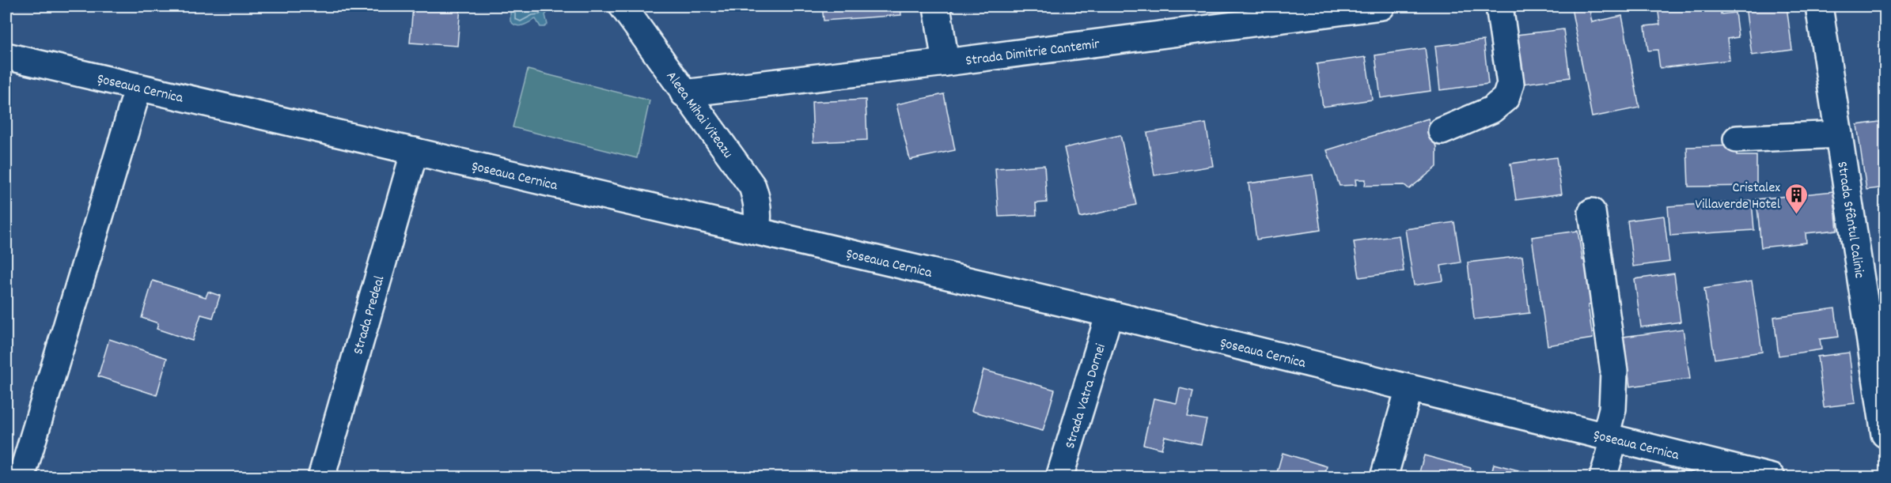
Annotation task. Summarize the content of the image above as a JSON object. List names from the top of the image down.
{
  "streets": {
    "street": [
      "Strada Dimitrie Cantemir",
      "Șoseaua Cernica",
      "Aleea Mihai Viteazu",
      "Strada Sfântul Calinic",
      "Strada Predeal",
      "Strada Vatra Dornei"
    ]
  },
  "crossings": [
    ["Strada Dimitrie Cantemir", "Aleea Mihai Viteazu"],
    ["Șoseaua Cernica", "Aleea Mihai Viteazu"],
    ["Șoseaua Cernica", "Strada Predeal"],
    ["Șoseaua Cernica", "Strada Vatra Dornei"]
  ],
  "places": {
    "building": ["Cristalex Villaverde Hotel"]
  }
}
